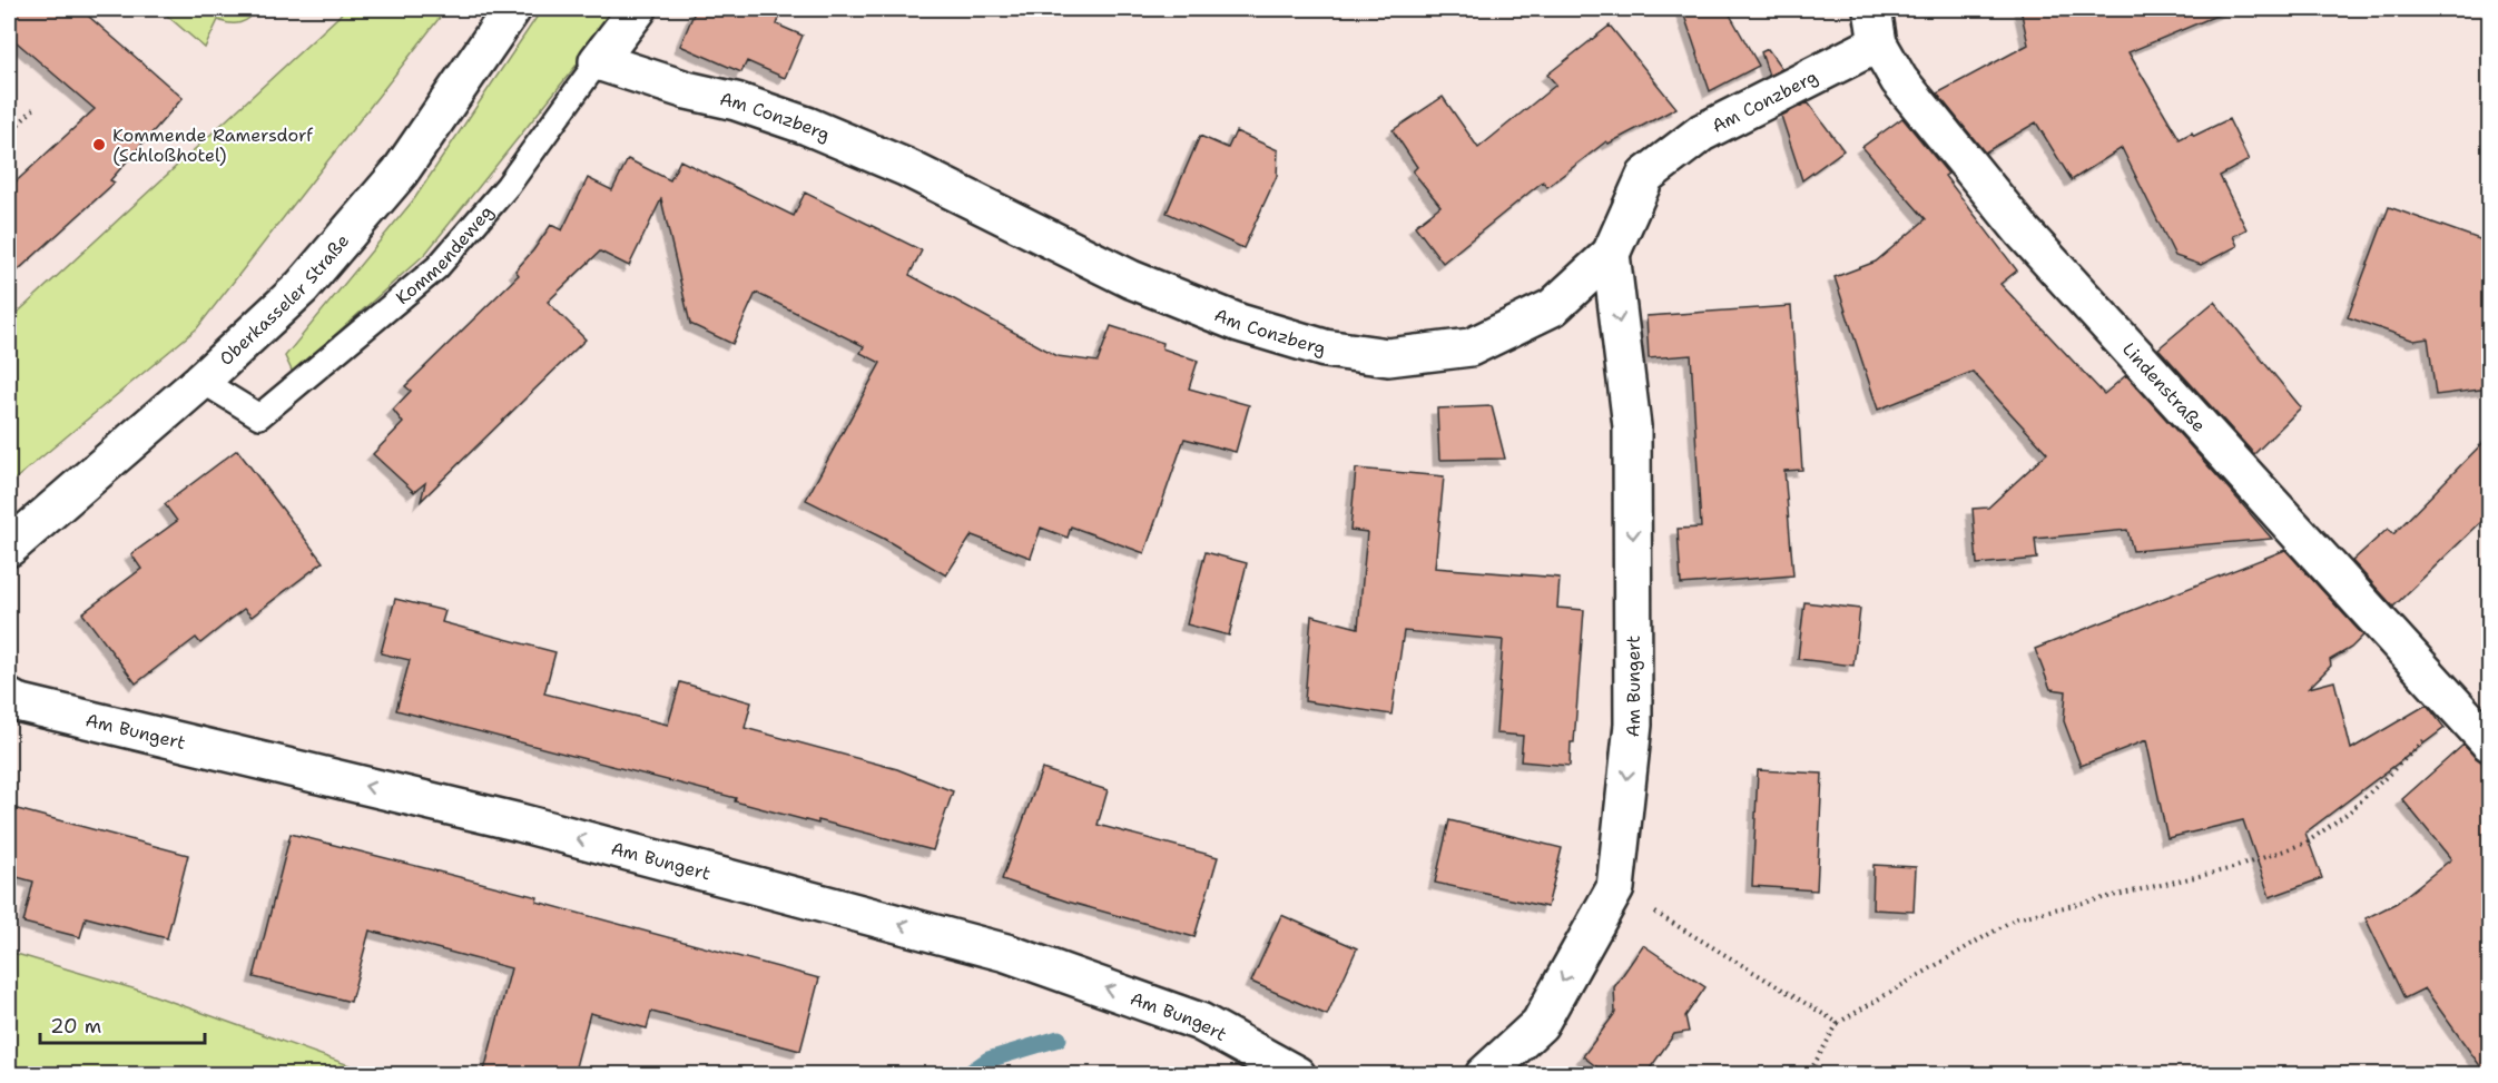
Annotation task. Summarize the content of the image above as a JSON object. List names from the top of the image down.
{
  "streets": {
    "street": [
      "Am Conzberg",
      "Kommendeweg",
      "Oberkasseler Straße",
      "Lindenstraße",
      "Am Bungert"
    ]
  },
  "crossings": [
    ["Am Conzberg", "Kommendeweg"],
    ["Am Conzberg", "Lindenstraße"],
    ["Am Conzberg", "Am Bungert"],
    ["Kommendeweg", "Oberkasseler Straße"]
  ],
  "places": ["Kommende Ramersdorf (Schloßhotel)"],
  "scale_bar": "20 m"
}
